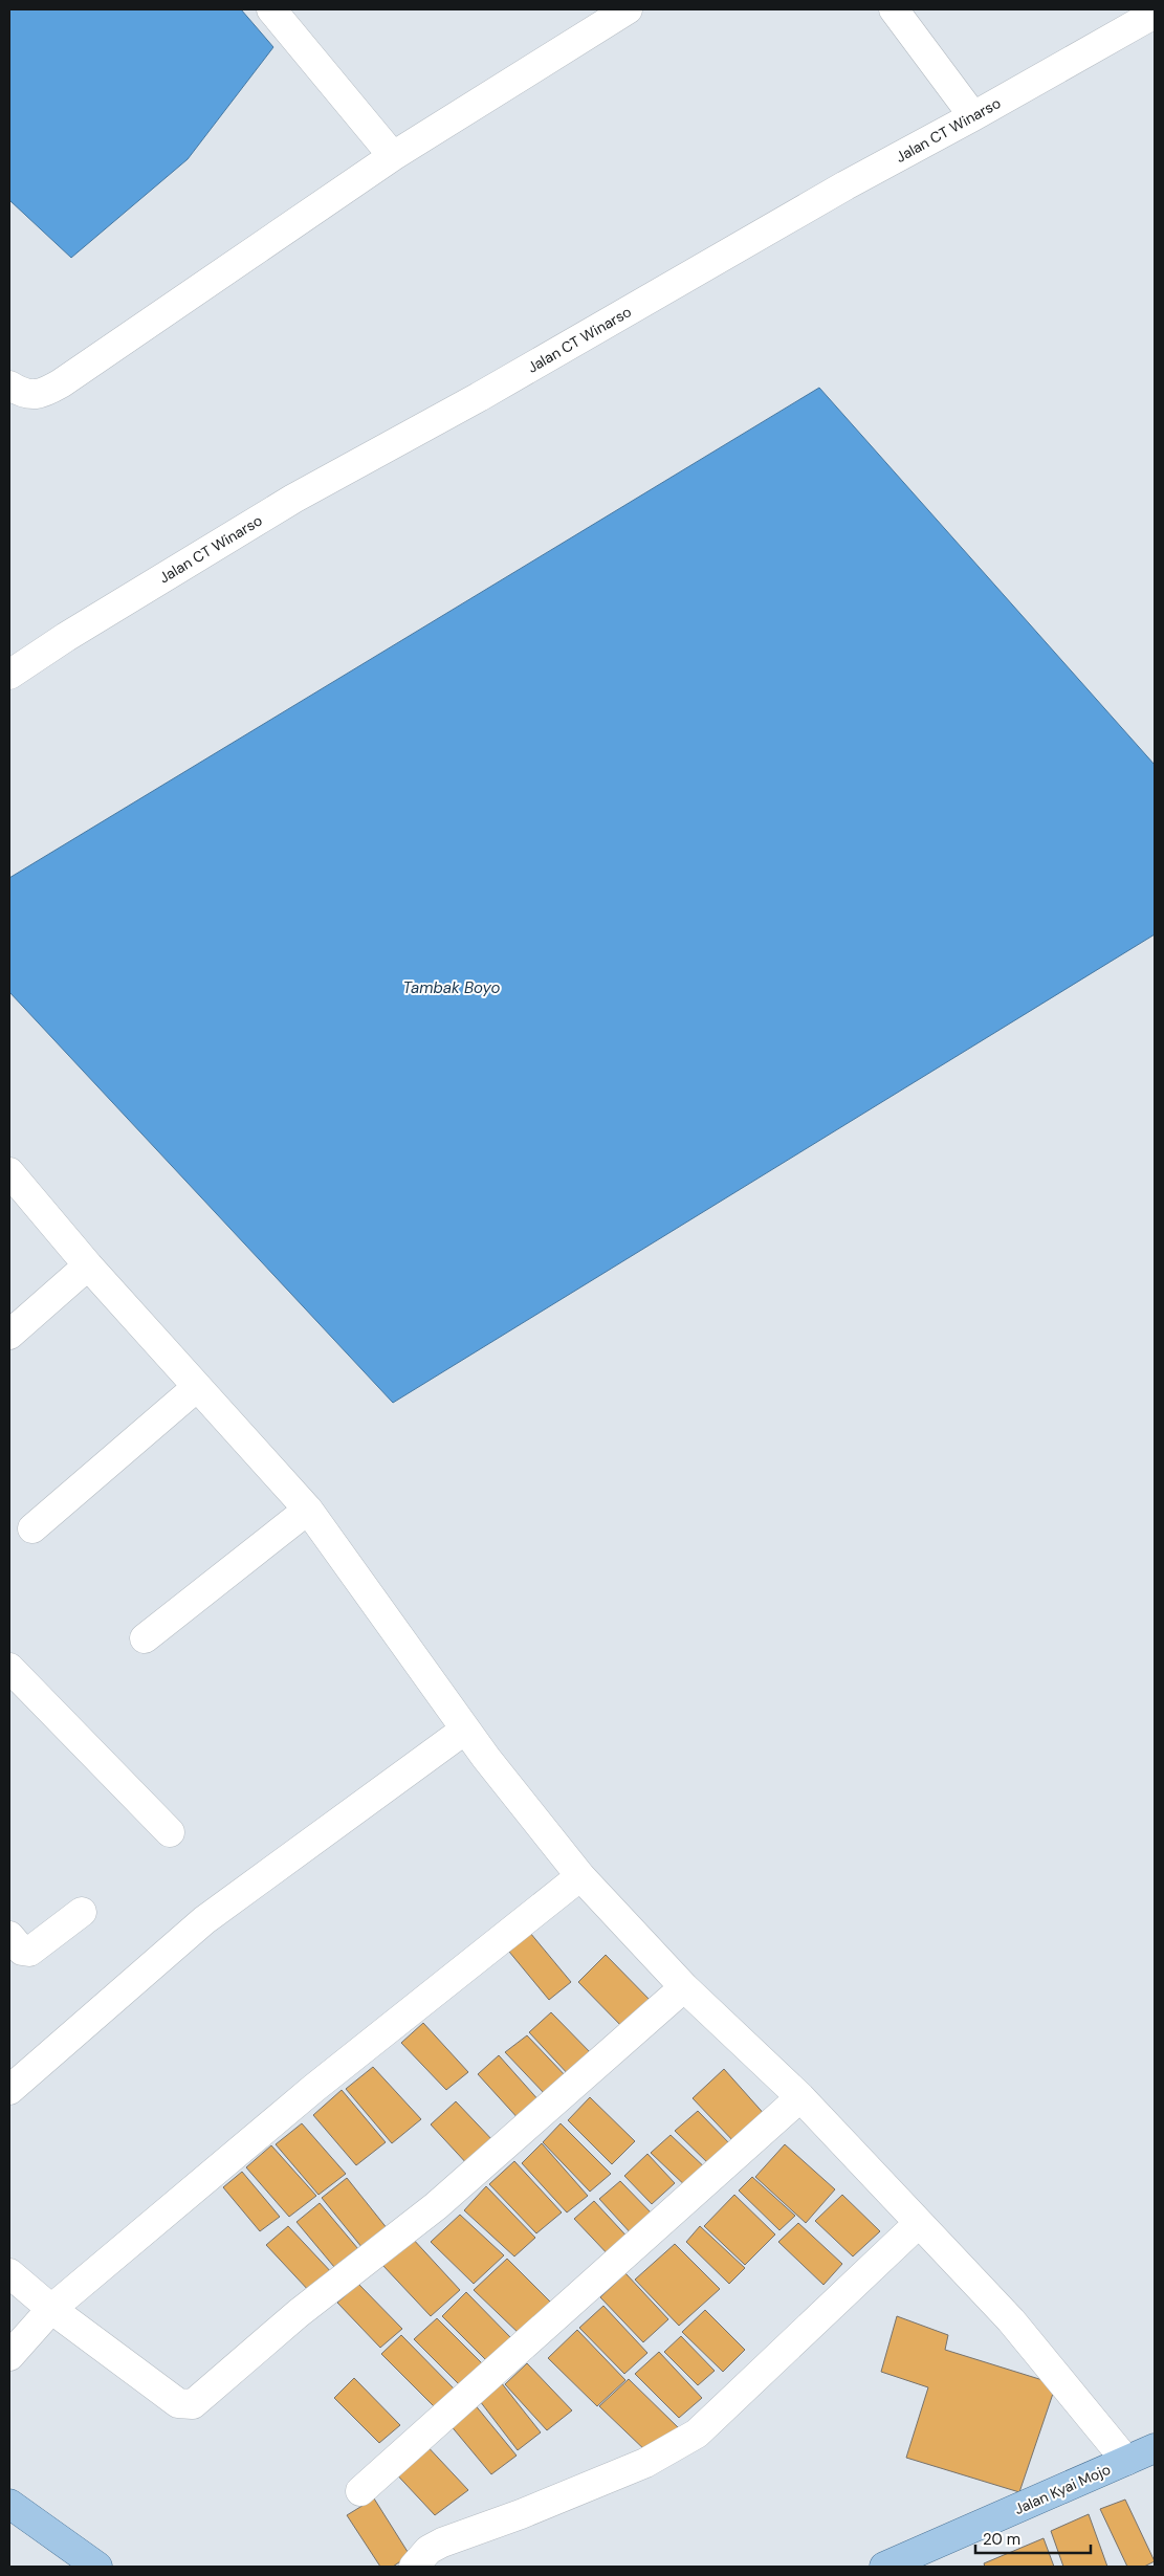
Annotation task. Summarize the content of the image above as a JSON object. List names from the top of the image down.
{
  "streets": {
    "main road": ["Jalan Kyai Mojo"],
    "street": ["Jalan CT Winarso"]
  },
  "water": ["Tambak Boyo"],
  "scale_bar": "20 m"
}
